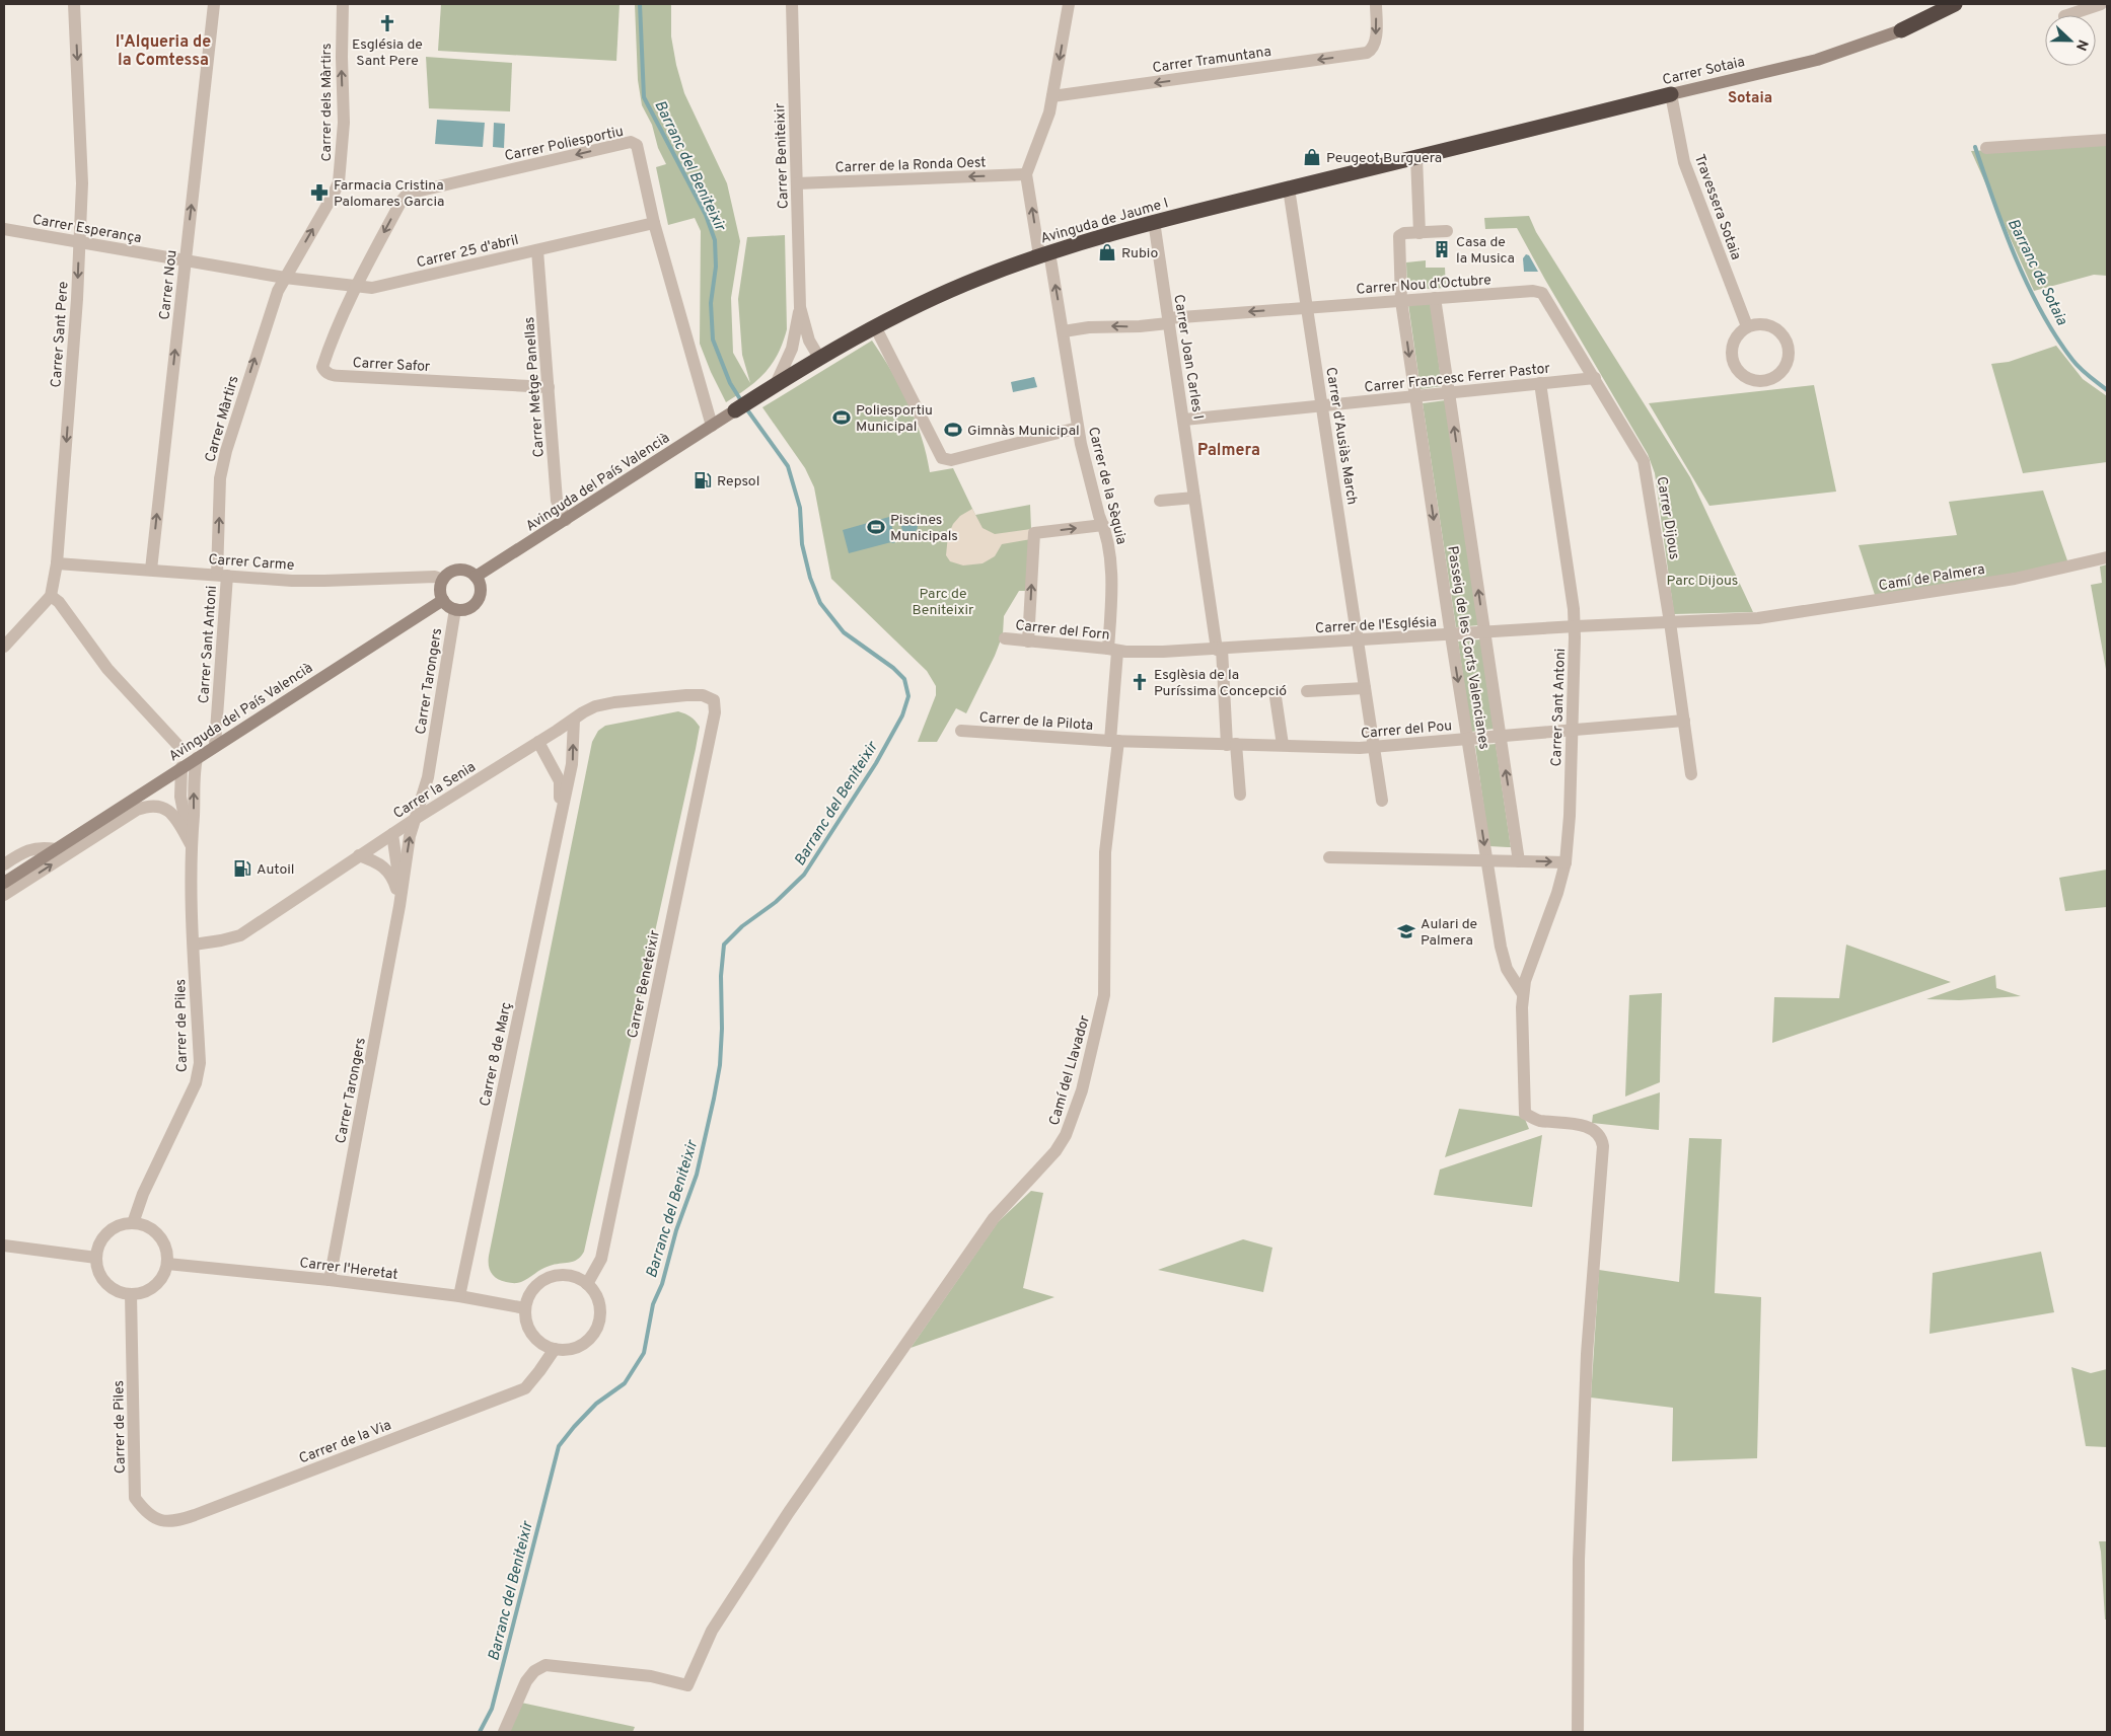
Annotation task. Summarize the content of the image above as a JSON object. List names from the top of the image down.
{
  "streets": {
    "highway": ["Carrer Sotaia", "Avinguda de Jaume I"],
    "main road": ["Avinguda del País Valencià"],
    "street": [
      "Carrer Tramuntana",
      "Carrer dels Màrtirs",
      "Carrer Poliesportiu",
      "Carrer Beniteixir",
      "Carrer de la Ronda Oest",
      "Travessera Sotaia",
      "Carrer Esperança",
      "Carrer 25 d'abril",
      "Carrer Nou d'Octubre",
      "Carrer Nou",
      "Carrer Sant Pere",
      "Carrer Joan Carles I",
      "Carrer Safor",
      "Carrer Francesc Ferrer Pastor",
      "Carrer Metge Panellas",
      "Carrer Màrtirs",
      "Carrer d'Ausiàs March",
      "Carrer de la Sèquia",
      "Carrer Dijous",
      "Carrer Carme",
      "Camí de Palmera",
      "Carrer de l'Església",
      "Carrer del Forn",
      "Carrer Sant Antoni",
      "Passeig de les Corts Valencianes",
      "Carrer Tarongers",
      "Carrer de la Pilota",
      "Carrer del Pou",
      "Carrer la Senia",
      "Carrer Beneteixir",
      "Carrer de Piles",
      "Carrer 8 de Març",
      "Camí del Llavador",
      "Carrer l'Heretat",
      "Carrer de la Via"
    ]
  },
  "crossings": [
    ["Carrer Sotaia", "Travessera Sotaia"],
    ["Carrer Sotaia", "Avinguda de Jaume I"],
    ["Carrer dels Màrtirs", "Carrer Esperança"],
    ["Carrer dels Màrtirs", "Carrer 25 d'abril"],
    ["Carrer dels Màrtirs", "Carrer Màrtirs"],
    ["Carrer Poliesportiu", "Carrer 25 d'abril"],
    ["Carrer Poliesportiu", "Carrer Safor"],
    ["Carrer Poliesportiu", "Avinguda del País Valencià"],
    ["Carrer Beniteixir", "Carrer de la Ronda Oest"],
    ["Carrer Beniteixir", "Avinguda de Jaume I"],
    ["Carrer de la Ronda Oest", "Carrer de la Sèquia"],
    ["Avinguda de Jaume I", "Carrer Joan Carles I"],
    ["Avinguda de Jaume I", "Carrer d'Ausiàs March"],
    ["Avinguda de Jaume I", "Avinguda del País Valencià"],
    ["Avinguda de Jaume I", "Carrer de la Sèquia"],
    ["Carrer Esperança", "Carrer 25 d'abril"],
    ["Carrer Esperança", "Carrer Nou"],
    ["Carrer Esperança", "Carrer Sant Pere"],
    ["Carrer Esperança", "Carrer Màrtirs"],
    ["Carrer 25 d'abril", "Carrer Safor"],
    ["Carrer 25 d'abril", "Carrer Metge Panellas"],
    ["Carrer 25 d'abril", "Carrer Màrtirs"],
    ["Carrer Nou d'Octubre", "Carrer Joan Carles I"],
    ["Carrer Nou d'Octubre", "Carrer d'Ausiàs March"],
    ["Carrer Nou d'Octubre", "Carrer de la Sèquia"],
    ["Carrer Nou d'Octubre", "Carrer Dijous"],
    ["Carrer Nou d'Octubre", "Passeig de les Corts Valencianes"],
    ["Carrer Nou", "Carrer Carme"],
    ["Carrer Sant Pere", "Carrer Carme"],
    ["Carrer Joan Carles I", "Carrer Francesc Ferrer Pastor"],
    ["Carrer Joan Carles I", "Carrer de l'Església"],
    ["Carrer Joan Carles I", "Carrer del Pou"],
    ["Carrer Safor", "Carrer Metge Panellas"],
    ["Carrer Francesc Ferrer Pastor", "Carrer d'Ausiàs March"],
    ["Carrer Francesc Ferrer Pastor", "Carrer Dijous"],
    ["Carrer Francesc Ferrer Pastor", "Carrer Sant Antoni"],
    ["Carrer Francesc Ferrer Pastor", "Passeig de les Corts Valencianes"],
    ["Carrer Metge Panellas", "Avinguda del País Valencià"],
    ["Carrer Màrtirs", "Carrer Carme"],
    ["Carrer Màrtirs", "Carrer Sant Antoni"],
    ["Carrer d'Ausiàs March", "Carrer de l'Església"],
    ["Carrer d'Ausiàs March", "Carrer del Pou"],
    ["Avinguda del País Valencià", "Carrer Carme"],
    ["Avinguda del País Valencià", "Carrer Sant Antoni"],
    ["Avinguda del País Valencià", "Carrer Tarongers"],
    ["Avinguda del País Valencià", "Carrer de Piles"],
    ["Carrer de la Sèquia", "Carrer de l'Església"],
    ["Carrer de la Sèquia", "Carrer del Forn"],
    ["Carrer de la Sèquia", "Carrer de la Pilota"],
    ["Carrer de la Sèquia", "Carrer del Pou"],
    ["Carrer de la Sèquia", "Camí del Llavador"],
    ["Carrer Dijous", "Carrer de l'Església"],
    ["Carrer Dijous", "Carrer del Pou"],
    ["Carrer Carme", "Carrer Sant Antoni"],
    ["Carrer Carme", "Carrer Tarongers"],
    ["Camí de Palmera", "Carrer de l'Església"],
    ["Carrer de l'Església", "Carrer del Forn"],
    ["Carrer de l'Església", "Carrer Sant Antoni"],
    ["Carrer de l'Església", "Passeig de les Corts Valencianes"],
    ["Carrer Sant Antoni", "Passeig de les Corts Valencianes"],
    ["Carrer Sant Antoni", "Carrer del Pou"],
    ["Passeig de les Corts Valencianes", "Carrer del Pou"],
    ["Carrer Tarongers", "Carrer la Senia"],
    ["Carrer Tarongers", "Carrer l'Heretat"],
    ["Carrer de la Pilota", "Carrer del Pou"],
    ["Carrer de la Pilota", "Camí del Llavador"],
    ["Carrer del Pou", "Camí del Llavador"],
    ["Carrer la Senia", "Carrer Beneteixir"],
    ["Carrer la Senia", "Carrer de Piles"],
    ["Carrer la Senia", "Carrer 8 de Març"],
    ["Carrer Beneteixir", "Carrer l'Heretat"],
    ["Carrer Beneteixir", "Carrer de la Via"],
    ["Carrer de Piles", "Carrer l'Heretat"],
    ["Carrer de Piles", "Carrer de la Via"],
    ["Carrer 8 de Març", "Carrer l'Heretat"],
    ["Carrer l'Heretat", "Carrer de la Via"]
  ],
  "one_way": [
    "Carrer Tramuntana",
    "Carrer dels Màrtirs",
    "Carrer de la Ronda Oest",
    "Carrer Nou d'Octubre",
    "Carrer Nou",
    "Carrer Sant Pere",
    "Carrer Màrtirs"
  ],
  "districts": ["l'Alqueria de la Comtessa", "Sotaia", "Palmera"],
  "water": ["Barranc del Beniteixir", "Barranc de Sotaia"],
  "parks": ["Parc Dijous", "Parc de Beniteixir"],
  "places": {
    "church": ["Església de Sant Pere", "Esglèsia de la Puríssima Concepció"],
    "shop": ["Peugeot Burguera", "Rubio"],
    "pharmacy": ["Farmacia Cristina Palomares Garcia"],
    "building": ["Casa de la Musica"],
    "sports": ["Poliesportiu Municipal", "Gimnàs Municipal", "Piscines Municipals"],
    "fuel station": ["Repsol", "Autoil"],
    "school or university": ["Aulari de Palmera"]
  },
  "north": "right"
}
